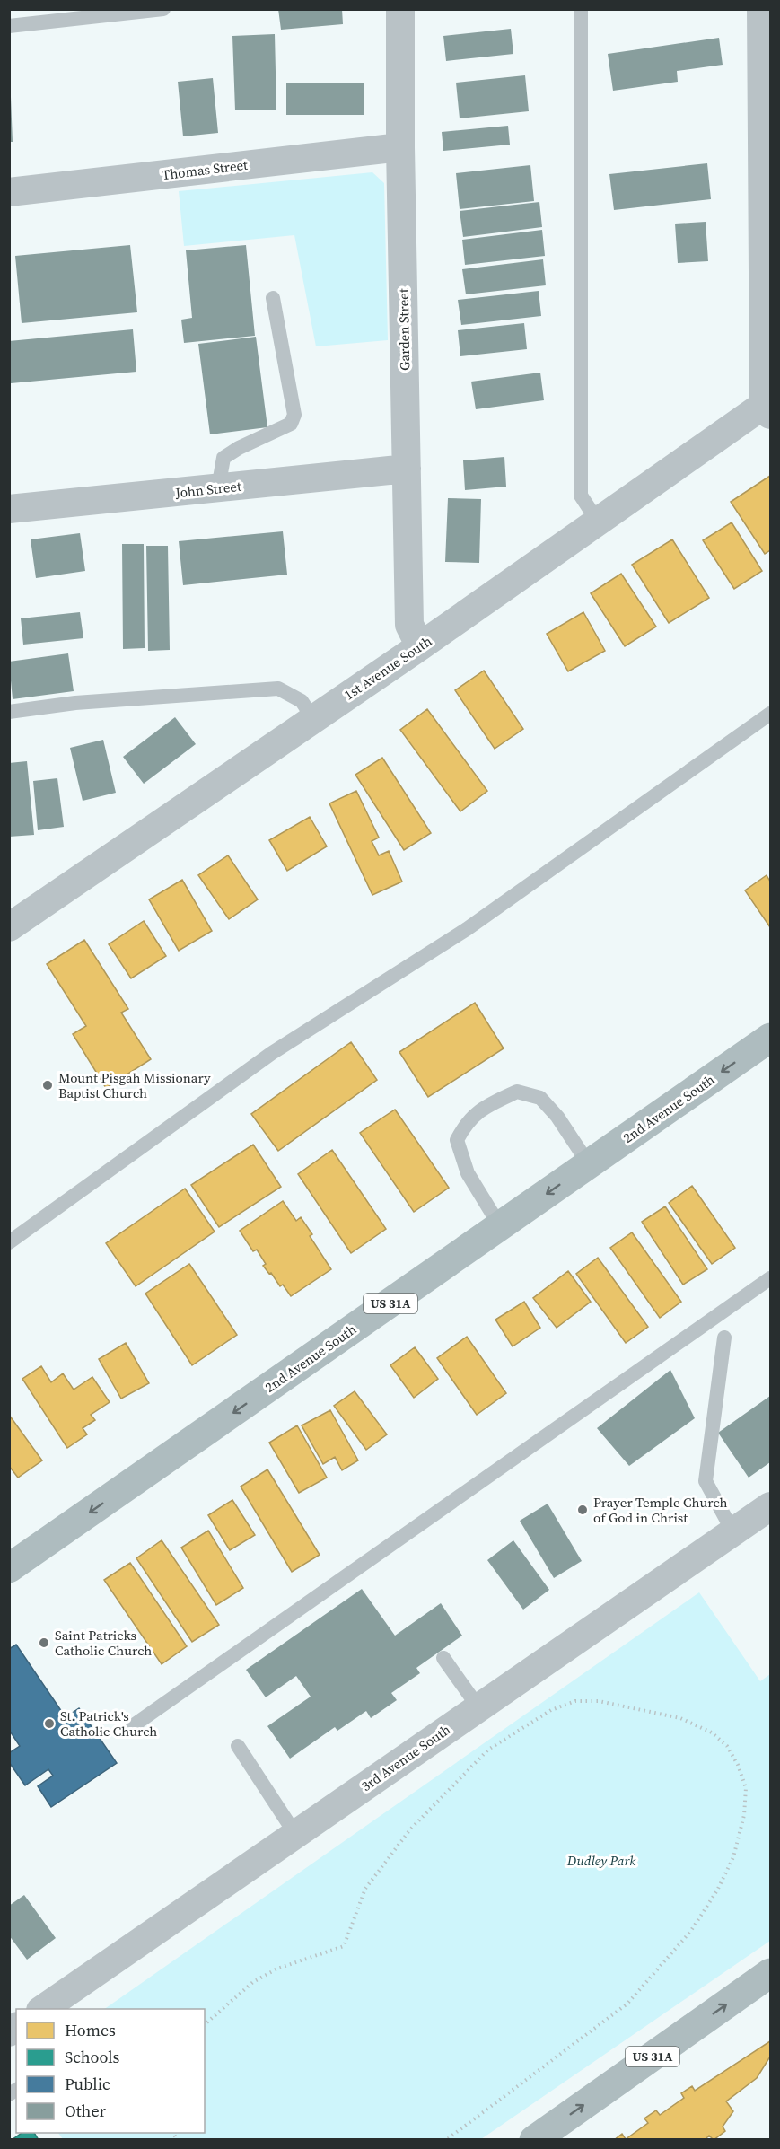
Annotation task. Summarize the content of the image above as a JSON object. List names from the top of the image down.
{
  "streets": {
    "main road": ["2nd Avenue South", "US 31A"],
    "street": [
      "Thomas Street",
      "Garden Street",
      "John Street",
      "1st Avenue South",
      "3rd Avenue South"
    ]
  },
  "crossings": [
    ["Thomas Street", "Garden Street"],
    ["Garden Street", "John Street"],
    ["Garden Street", "1st Avenue South"]
  ],
  "one_way": ["2nd Avenue South"],
  "parks": ["Dudley Park"],
  "places": [
    "Mount Pisgah Missionary Baptist Church",
    "Prayer Temple Church of God in Christ",
    "Saint Patricks Catholic Church",
    "St. Patrick's Catholic Church"
  ],
  "legend": [
    "Homes",
    "Schools",
    "Public",
    "Other"
  ]
}
